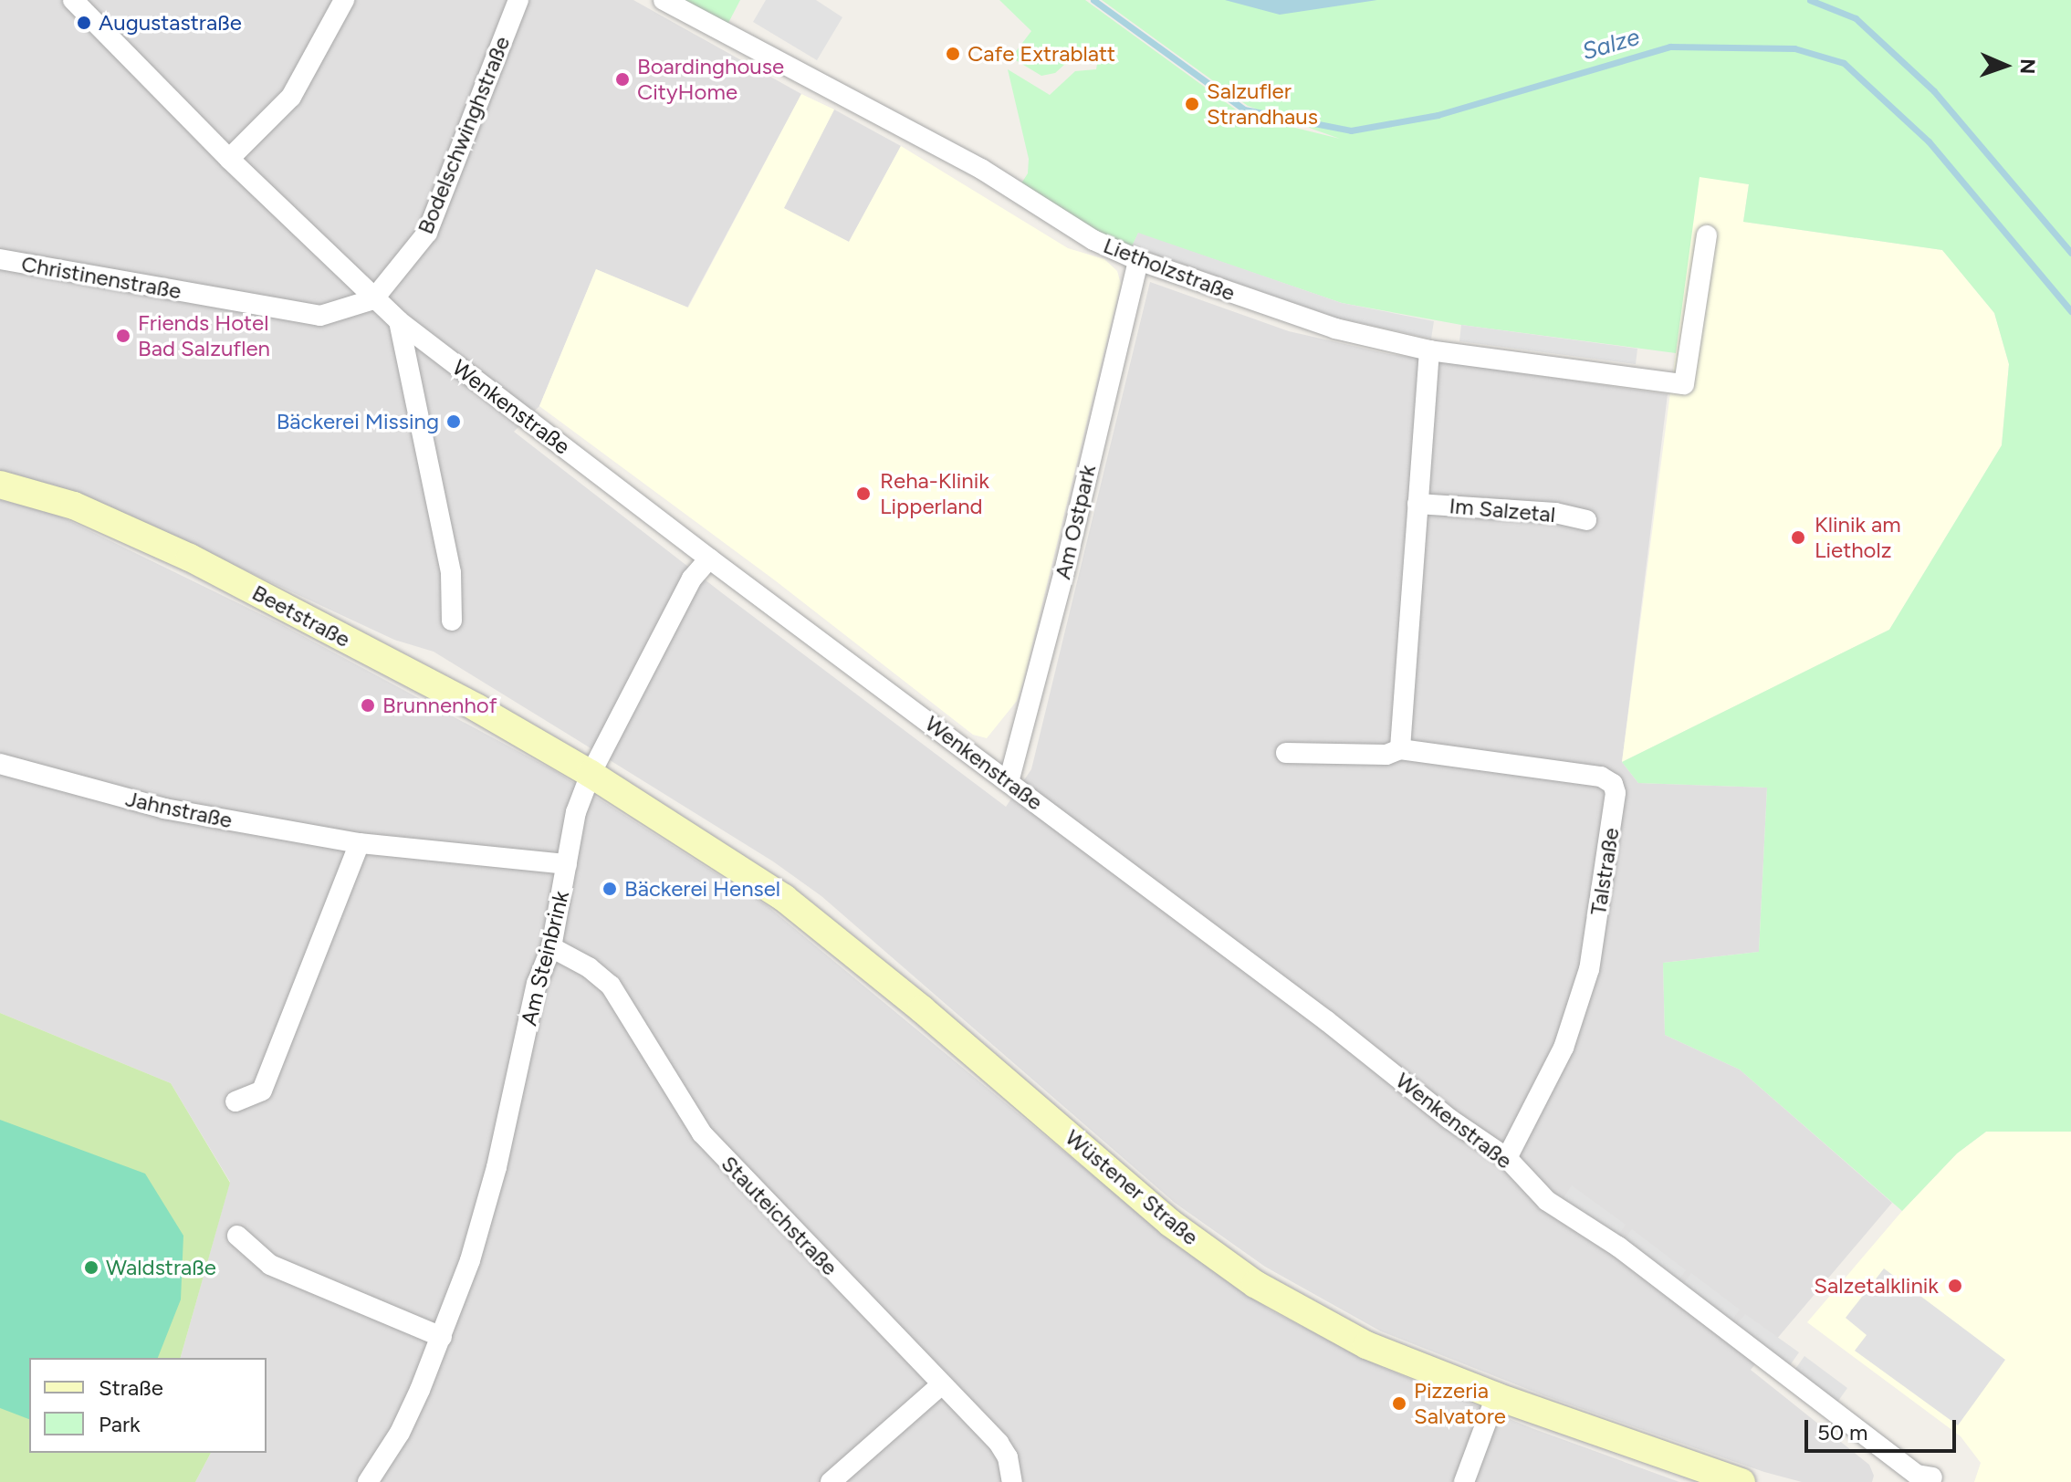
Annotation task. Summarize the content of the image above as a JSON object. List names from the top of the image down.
{
  "streets": {
    "main road": ["Beetstraße", "Wüstener Straße"],
    "street": [
      "Bodelschwinghstraße",
      "Lietholzstraße",
      "Christinenstraße",
      "Wenkenstraße",
      "Im Salzetal",
      "Am Ostpark",
      "Jahnstraße",
      "Talstraße",
      "Am Steinbrink",
      "Stauteichstraße"
    ]
  },
  "crossings": [
    ["Bodelschwinghstraße", "Christinenstraße"],
    ["Bodelschwinghstraße", "Wenkenstraße"],
    ["Lietholzstraße", "Am Ostpark"],
    ["Christinenstraße", "Wenkenstraße"],
    ["Wenkenstraße", "Am Ostpark"],
    ["Wenkenstraße", "Talstraße"],
    ["Wenkenstraße", "Am Steinbrink"],
    ["Beetstraße", "Am Steinbrink"],
    ["Beetstraße", "Wüstener Straße"],
    ["Jahnstraße", "Am Steinbrink"],
    ["Am Steinbrink", "Wüstener Straße"],
    ["Am Steinbrink", "Stauteichstraße"]
  ],
  "water": ["Salze"],
  "places": [
    "Augustastraße",
    "Cafe Extrablatt",
    "Boardinghouse CityHome",
    "Salzufler Strandhaus",
    "Friends Hotel Bad Salzuflen",
    "Bäckerei Missing",
    "Reha-Klinik Lipperland",
    "Klinik am Lietholz",
    "Brunnenhof",
    "Bäckerei Hensel",
    "Waldstraße",
    "Salzetalklinik",
    "Pizzeria Salvatore"
  ],
  "legend": ["Straße", "Park"],
  "scale_bar": "50 m",
  "north": "right"
}
